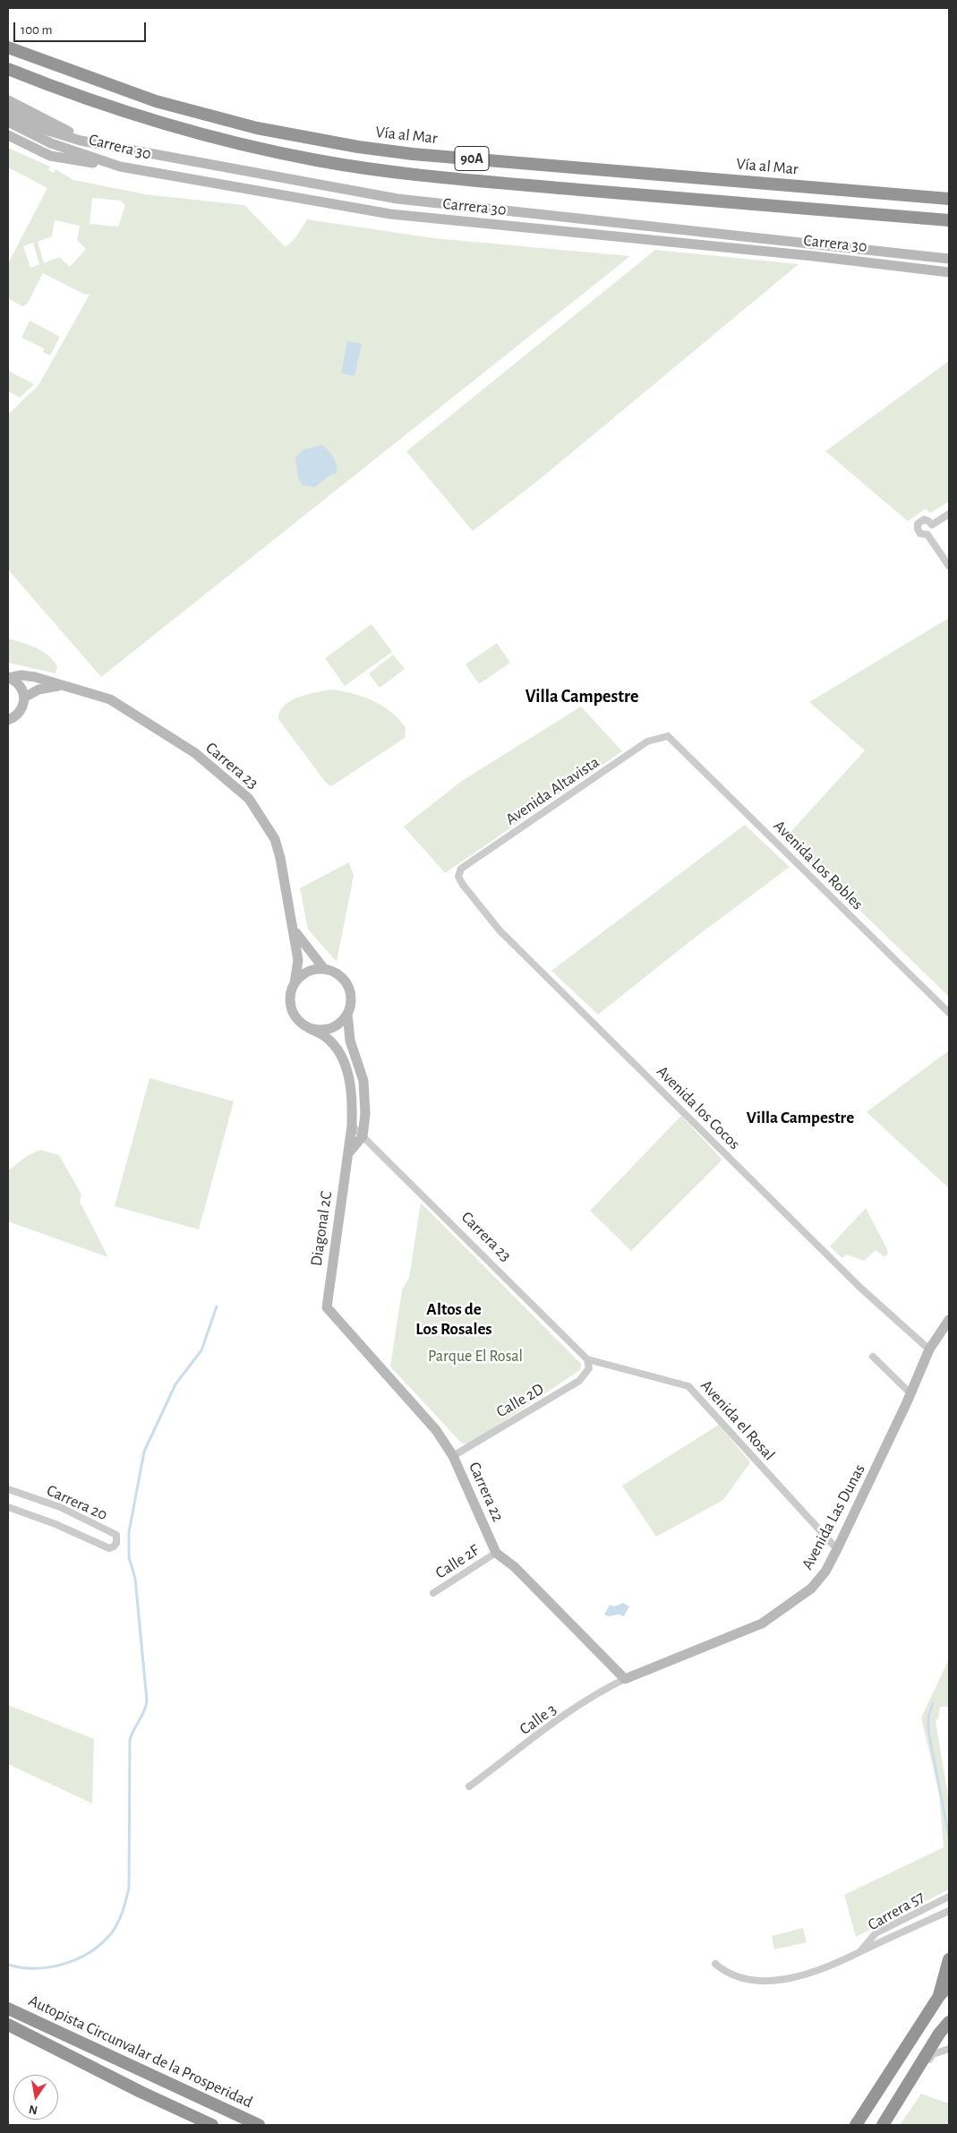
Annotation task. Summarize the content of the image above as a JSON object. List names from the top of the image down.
{
  "streets": {
    "highway": ["Vía al Mar", "90A", "Autopista Circunvalar de la Prosperidad"],
    "street": [
      "Carrera 30",
      "Carrera 23",
      "Avenida Altavista",
      "Avenida Los Robles",
      "Avenida los Cocos",
      "Diagonal 2C",
      "Calle 2D",
      "Avenida el Rosal",
      "Carrera 22",
      "Carrera 20",
      "Avenida Las Dunas",
      "Calle 2F",
      "Calle 3",
      "Carrera 57"
    ]
  },
  "crossings": [
    ["Carrera 23", "Diagonal 2C"],
    ["Carrera 23", "Calle 2D"],
    ["Carrera 23", "Avenida el Rosal"],
    ["Avenida Altavista", "Avenida Los Robles"],
    ["Avenida Altavista", "Avenida los Cocos"],
    ["Avenida los Cocos", "Avenida Las Dunas"],
    ["Diagonal 2C", "Carrera 22"],
    ["Calle 2D", "Avenida el Rosal"],
    ["Calle 2D", "Carrera 22"],
    ["Avenida el Rosal", "Avenida Las Dunas"],
    ["Carrera 22", "Avenida Las Dunas"],
    ["Carrera 22", "Calle 2F"],
    ["Carrera 22", "Calle 3"],
    ["Avenida Las Dunas", "Calle 3"]
  ],
  "districts": ["Villa Campestre", "Villa Campestre", "Altos de Los Rosales"],
  "parks": ["Parque El Rosal"],
  "scale_bar": "100 m",
  "north": "bottom"
}
